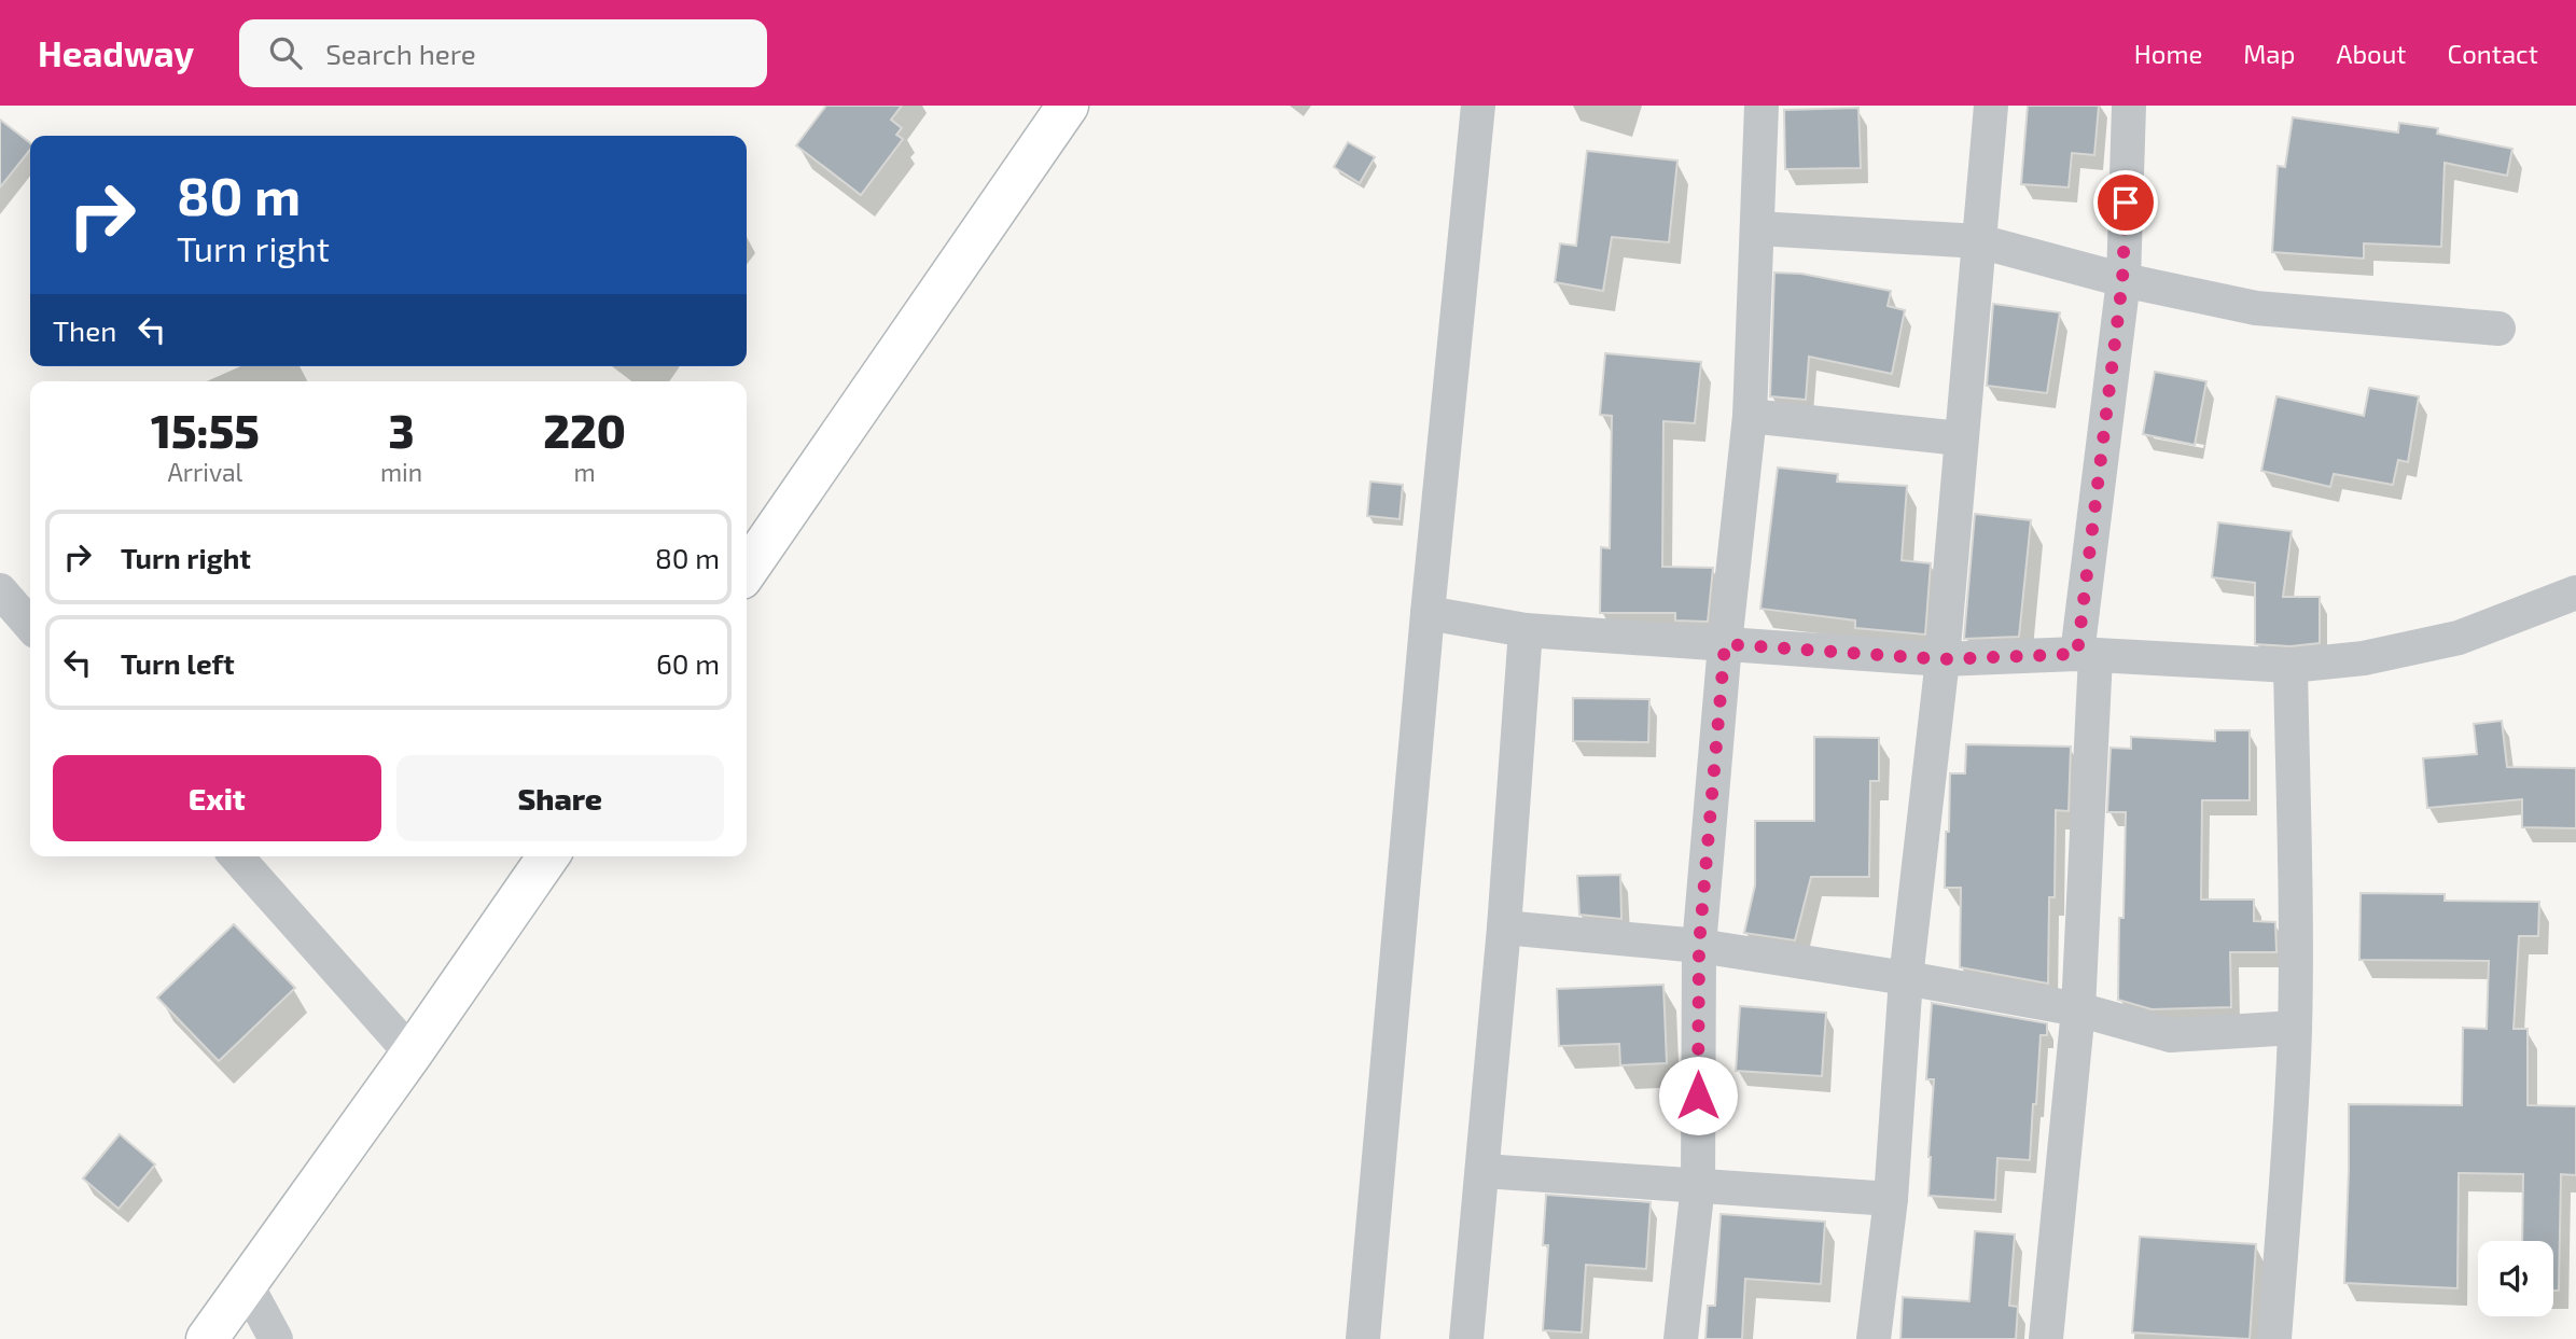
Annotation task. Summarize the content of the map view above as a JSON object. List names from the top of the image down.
{
  "page": {
    "header": "Headway",
    "search": "Search here",
    "nav": [
      "Home",
      "Map",
      "About",
      "Contact"
    ],
    "turn": ["80 m", "Turn right"],
    "then": "Then",
    "eta": [
      "15:55",
      "Arrival",
      "3",
      "min",
      "220",
      "m"
    ],
    "list": [
      {
        "name": "Turn right",
        "value": "80 m"
      },
      {
        "name": "Turn left",
        "value": "60 m"
      }
    ],
    "buttons": ["Exit", "Share"]
  }
}
